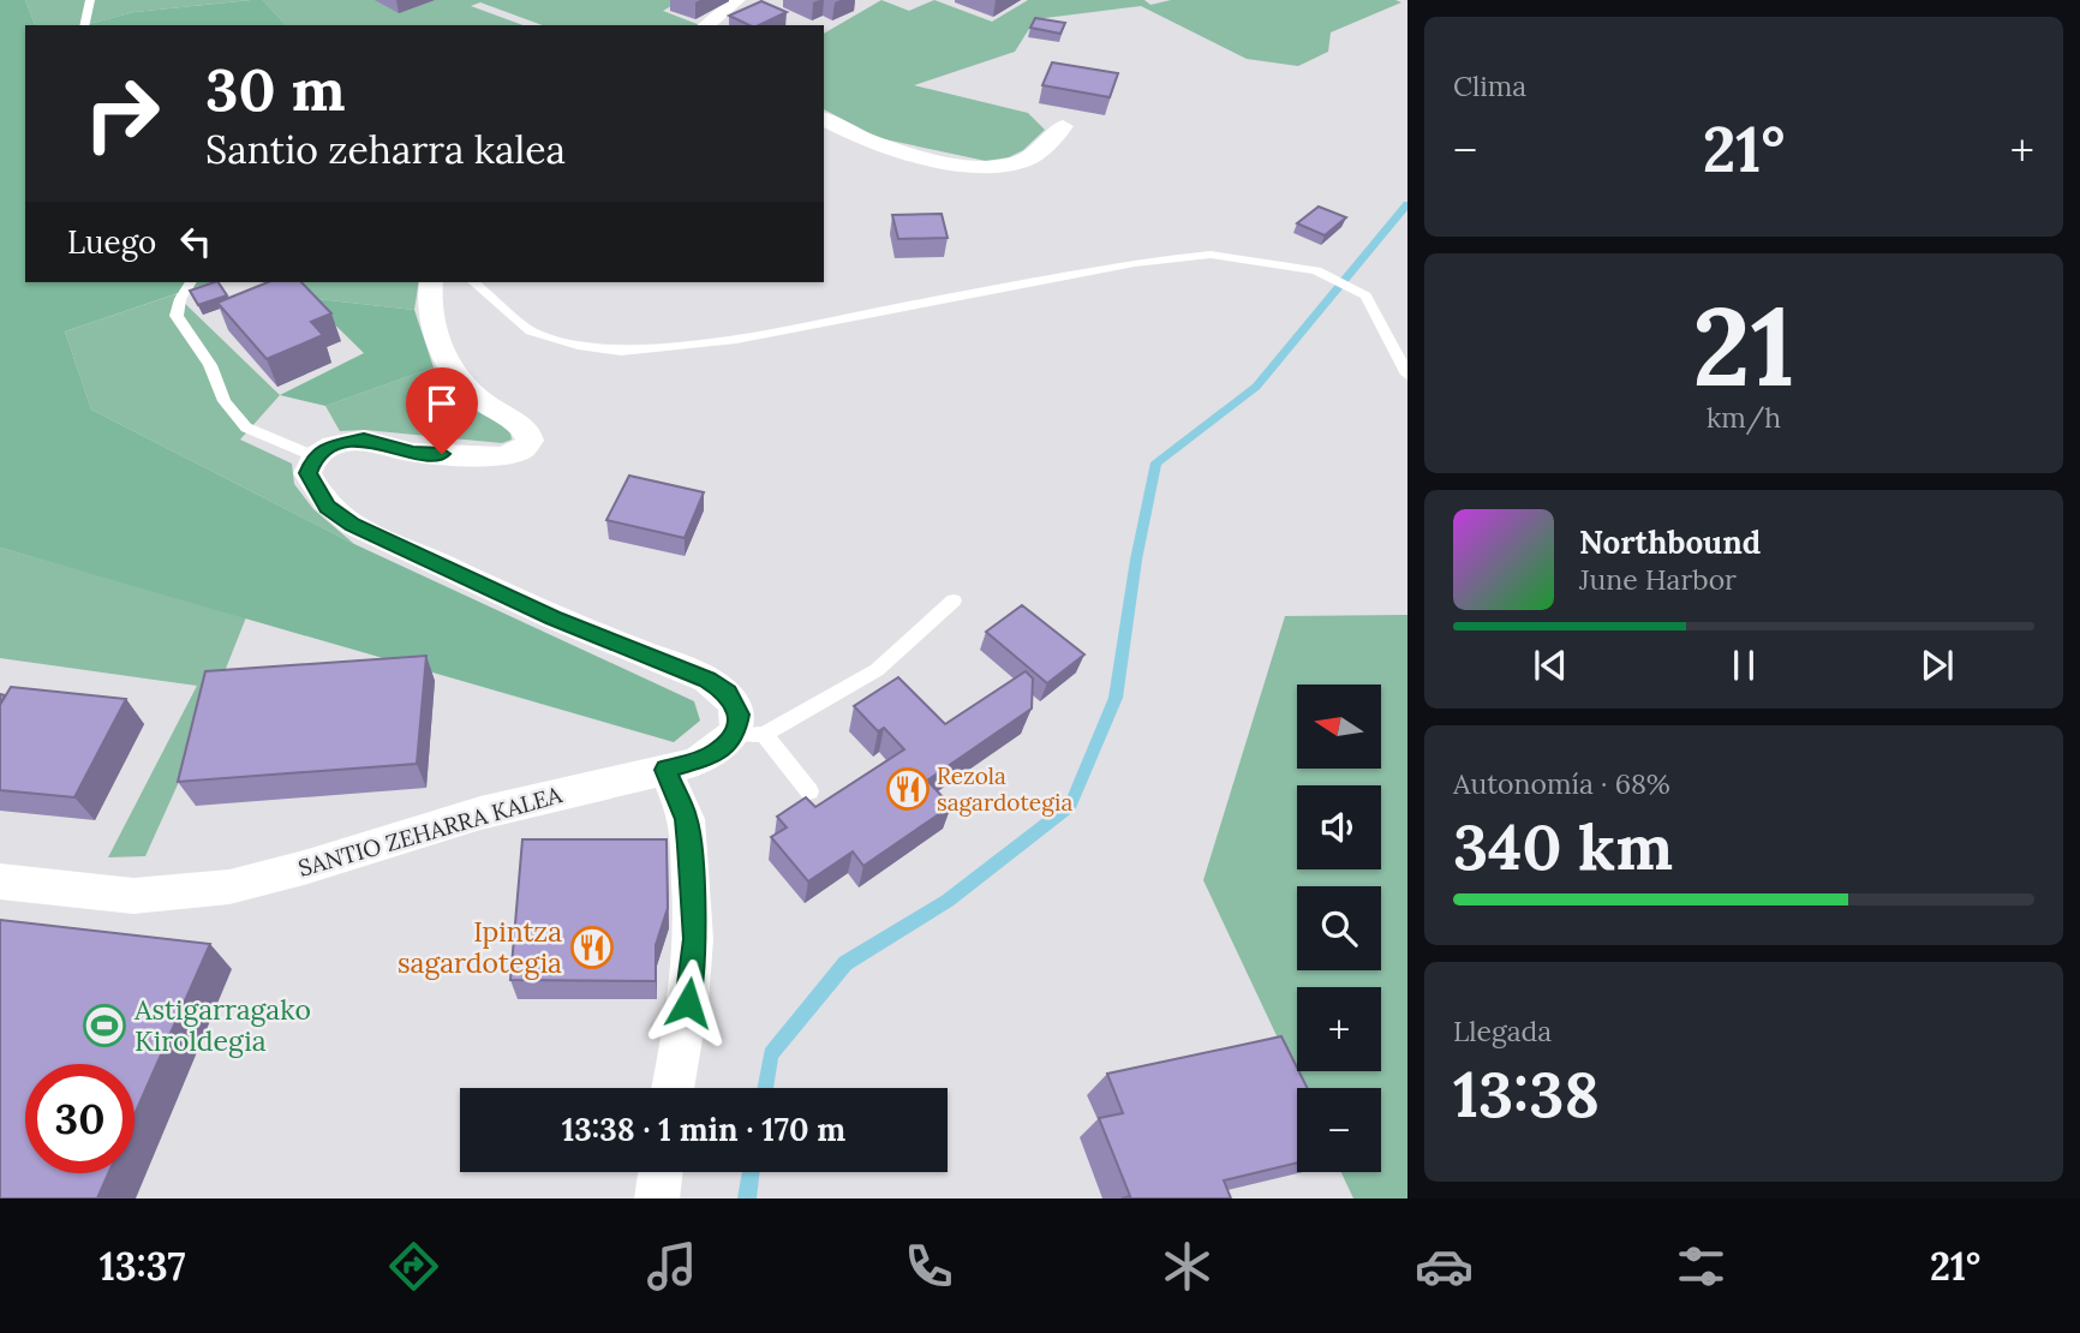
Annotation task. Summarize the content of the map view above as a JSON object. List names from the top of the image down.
{
  "streets": {
    "street": ["SANTIO ZEHARRA KALEA"]
  },
  "places": {
    "restaurant": ["Rezola sagardotegia", "Ipintza sagardotegia"],
    "sports": ["Astigarragako Kiroldegia"]
  },
  "north": "left",
  "page": {
    "tile": [
      "Clima",
      ["21", "km/h"],
      ["Autonomía · 68%", "340 km"],
      ["Llegada", "13:38"]
    ],
    "turn": ["30 m", "Santio zeharra kalea"],
    "heat": ["−", "21°", "+"],
    "then": "Luego",
    "song": ["Northbound", "June Harbor"],
    "map_buttons": ["+", "−"],
    "limit": "30",
    "trip": "13:38 · 1 min · 170 m",
    "tabs": ["13:37", "21°"]
  }
}
